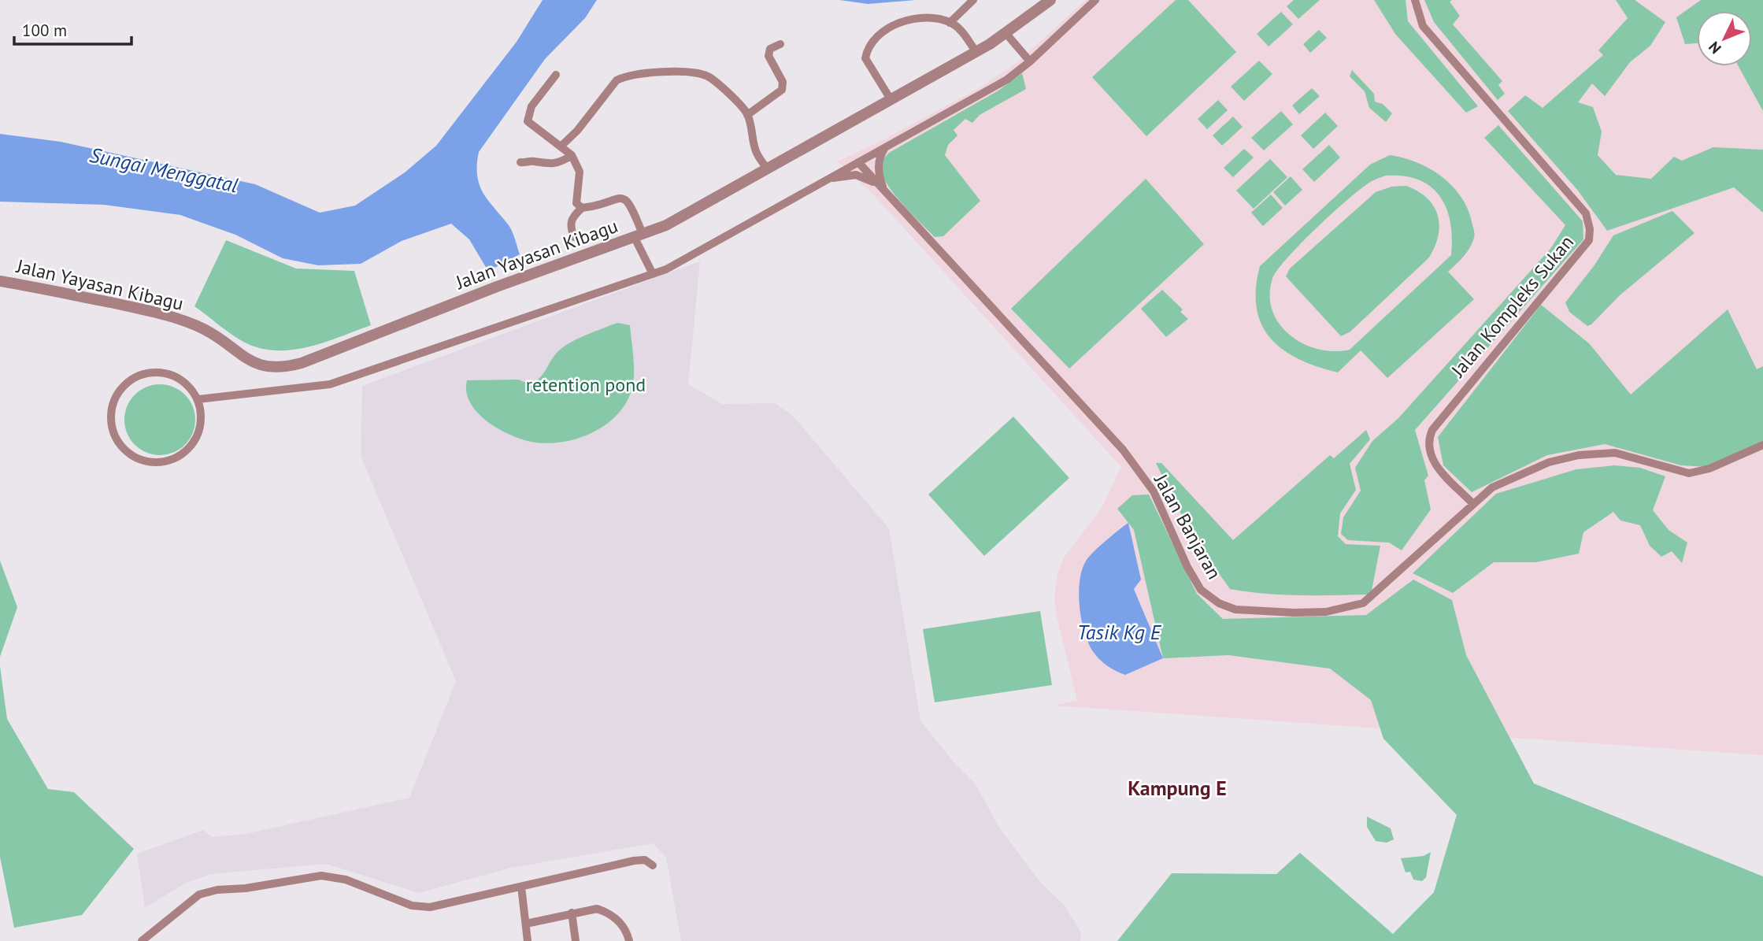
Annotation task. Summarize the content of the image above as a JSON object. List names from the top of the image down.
{
  "streets": {
    "street": ["Jalan Yayasan Kibagu", "Jalan Kompleks Sukan", "Jalan Banjaran"]
  },
  "crossings": [
    ["Jalan Kompleks Sukan", "Jalan Banjaran"]
  ],
  "districts": ["Kampung E"],
  "water": ["Sungai Menggatal", "Tasik Kg E"],
  "parks": ["retention pond"],
  "scale_bar": "100 m",
  "north": "bottom left"
}
